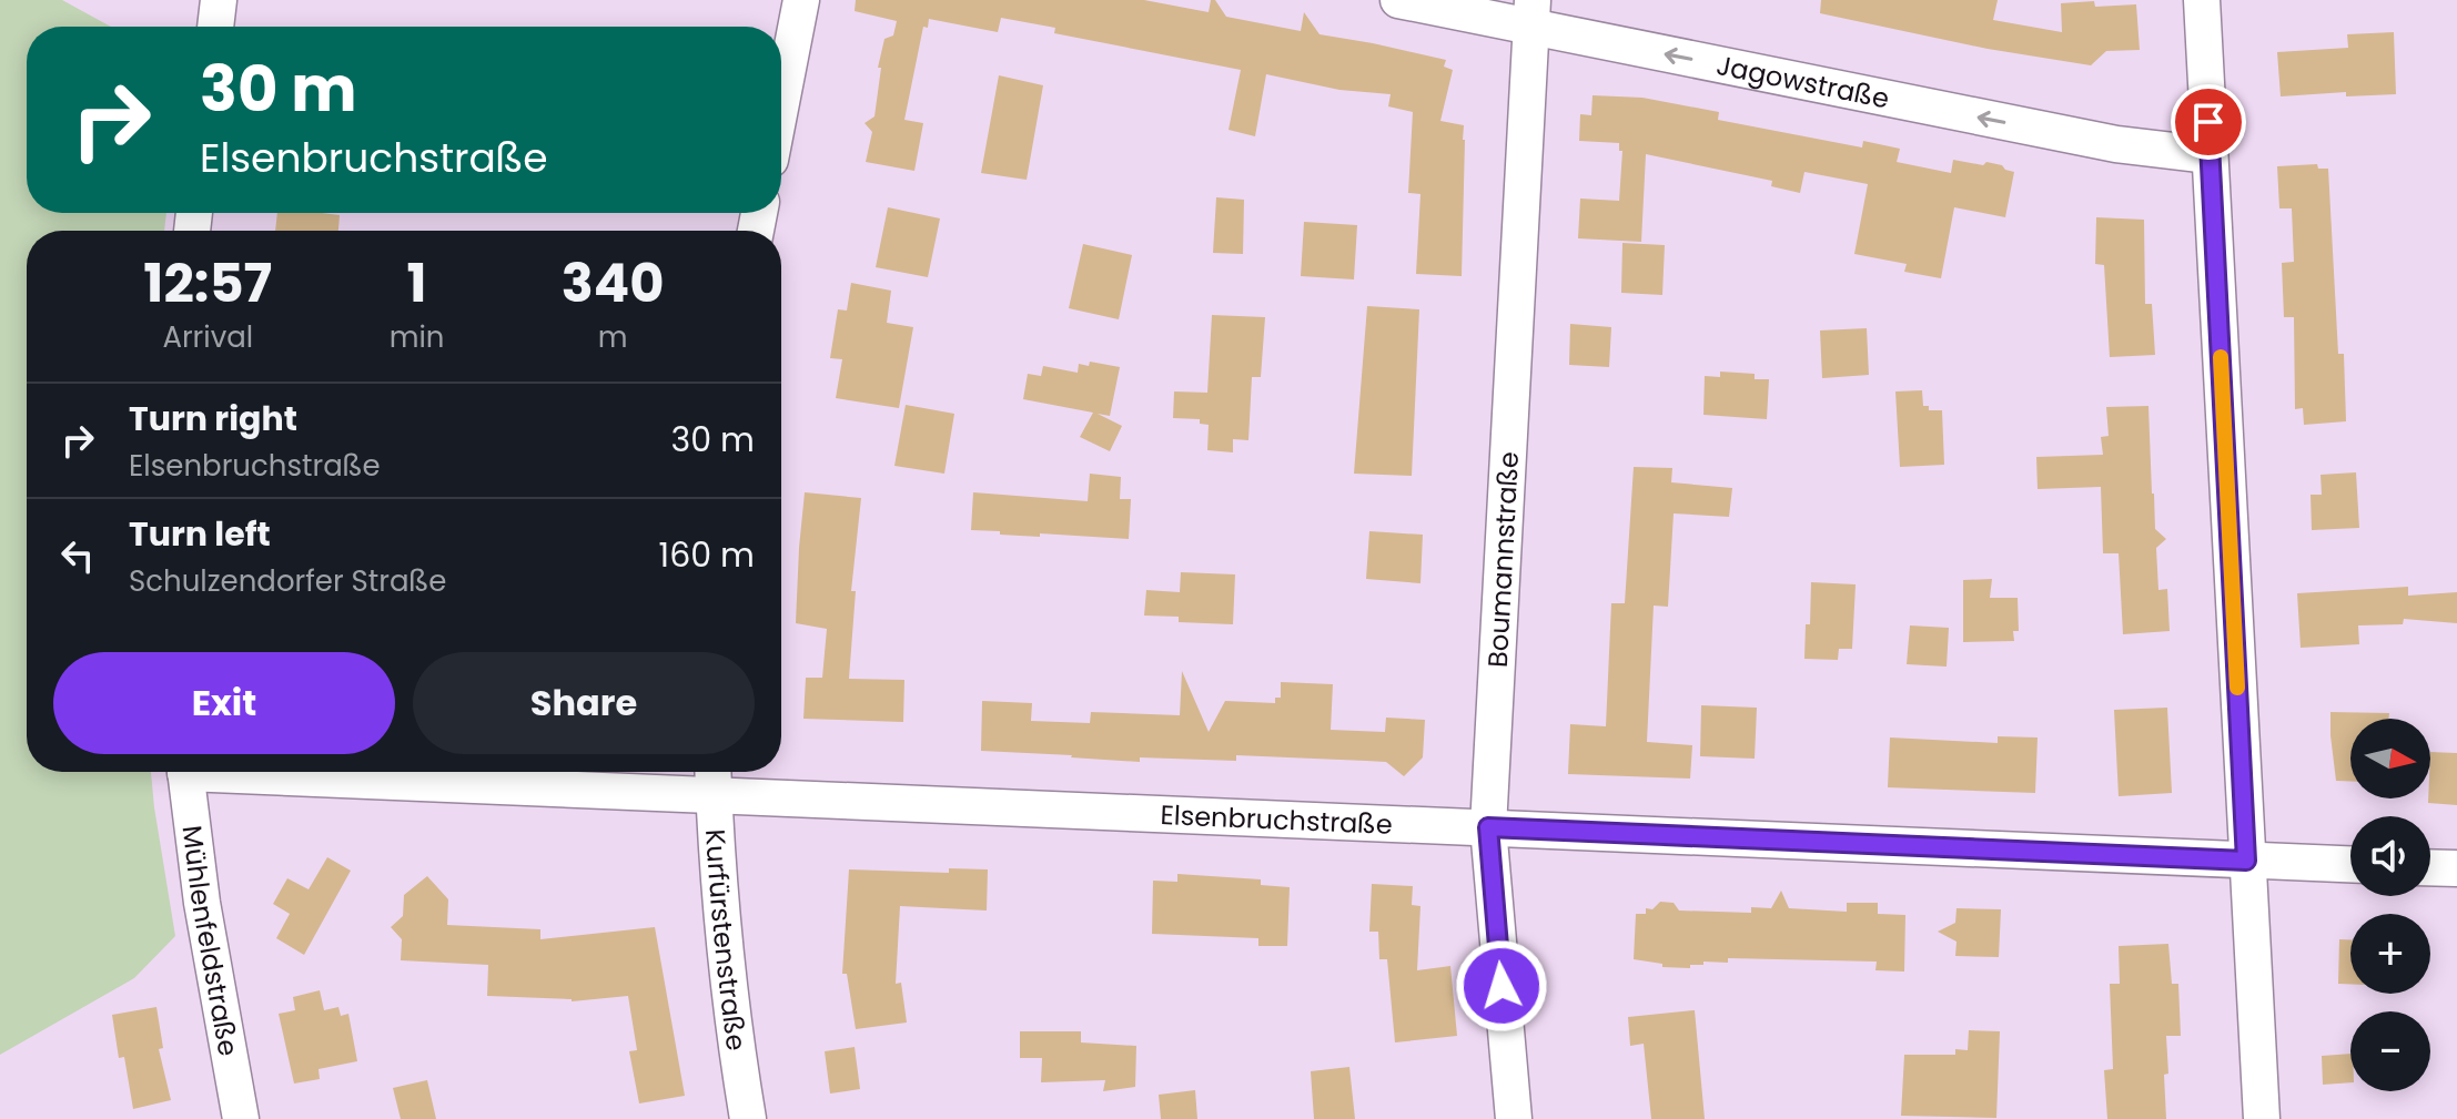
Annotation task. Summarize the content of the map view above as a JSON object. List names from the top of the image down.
{
  "streets": {
    "street": [
      "Jagowstraße",
      "Boumannstraße",
      "Elsenbruchstraße",
      "Mühlenfeldstraße",
      "Kurfürstenstraße"
    ]
  },
  "crossings": [
    ["Jagowstraße", "Boumannstraße"],
    ["Boumannstraße", "Elsenbruchstraße"],
    ["Elsenbruchstraße", "Kurfürstenstraße"]
  ],
  "one_way": ["Jagowstraße"],
  "north": "right",
  "page": {
    "turn": ["30 m", "Elsenbruchstraße"],
    "eta": [
      "12:57",
      "Arrival",
      "1",
      "min",
      "340",
      "m"
    ],
    "list": [
      {
        "name": "Turn right",
        "note": "Elsenbruchstraße",
        "value": "30 m"
      },
      {
        "name": "Turn left",
        "note": "Schulzendorfer Straße",
        "value": "160 m"
      }
    ],
    "buttons": ["Exit", "Share"],
    "map_buttons": ["+", "−"]
  }
}
